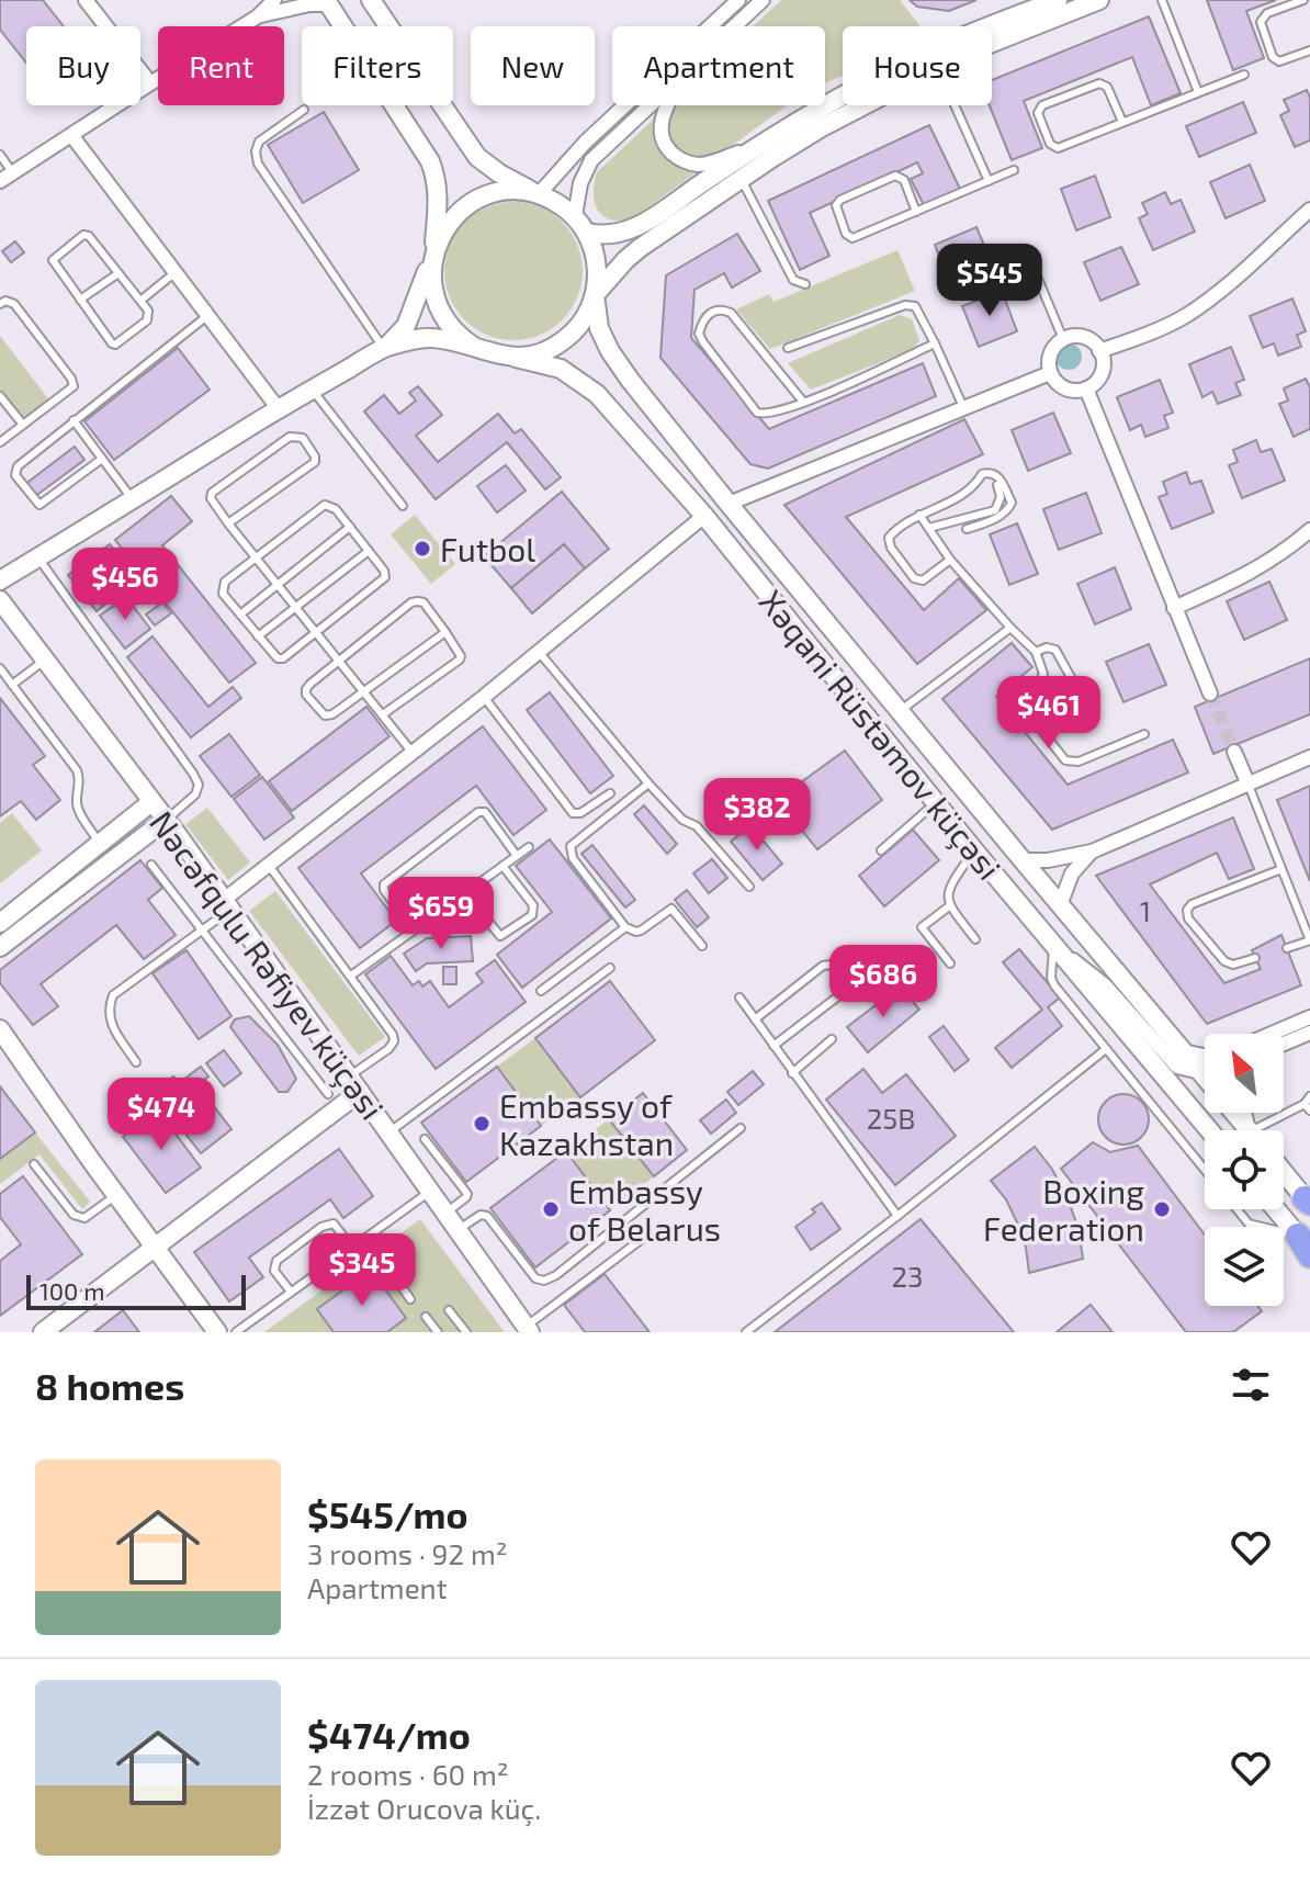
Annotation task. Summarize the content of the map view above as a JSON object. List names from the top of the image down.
{
  "streets": {
    "main road": ["Xəqani Rüstəmov küçəsi", "Nəcəfqulu Rəfiyev küçəsi"]
  },
  "places": [
    "Futbol",
    "Embassy of Kazakhstan",
    "Embassy of Belarus",
    "Boxing Federation"
  ],
  "house_numbers": ["1", "25B", "23"],
  "scale_bar": "100 m",
  "north": "top left",
  "page": {
    "chip": [
      "Buy",
      "Rent",
      "Filters",
      "New",
      "Apartment",
      "House"
    ],
    "price": [
      "$545",
      "$456",
      "$461",
      "$382",
      "$659",
      "$686",
      "$474",
      "$345"
    ],
    "scale": "100 m",
    "heading": "8 homes",
    "list": [
      {
        "name": "$545/mo",
        "note": "3 rooms · 92 m² · Apartment"
      },
      {
        "name": "$474/mo",
        "note": "2 rooms · 60 m² · İzzət Orucova küç."
      }
    ]
  }
}
